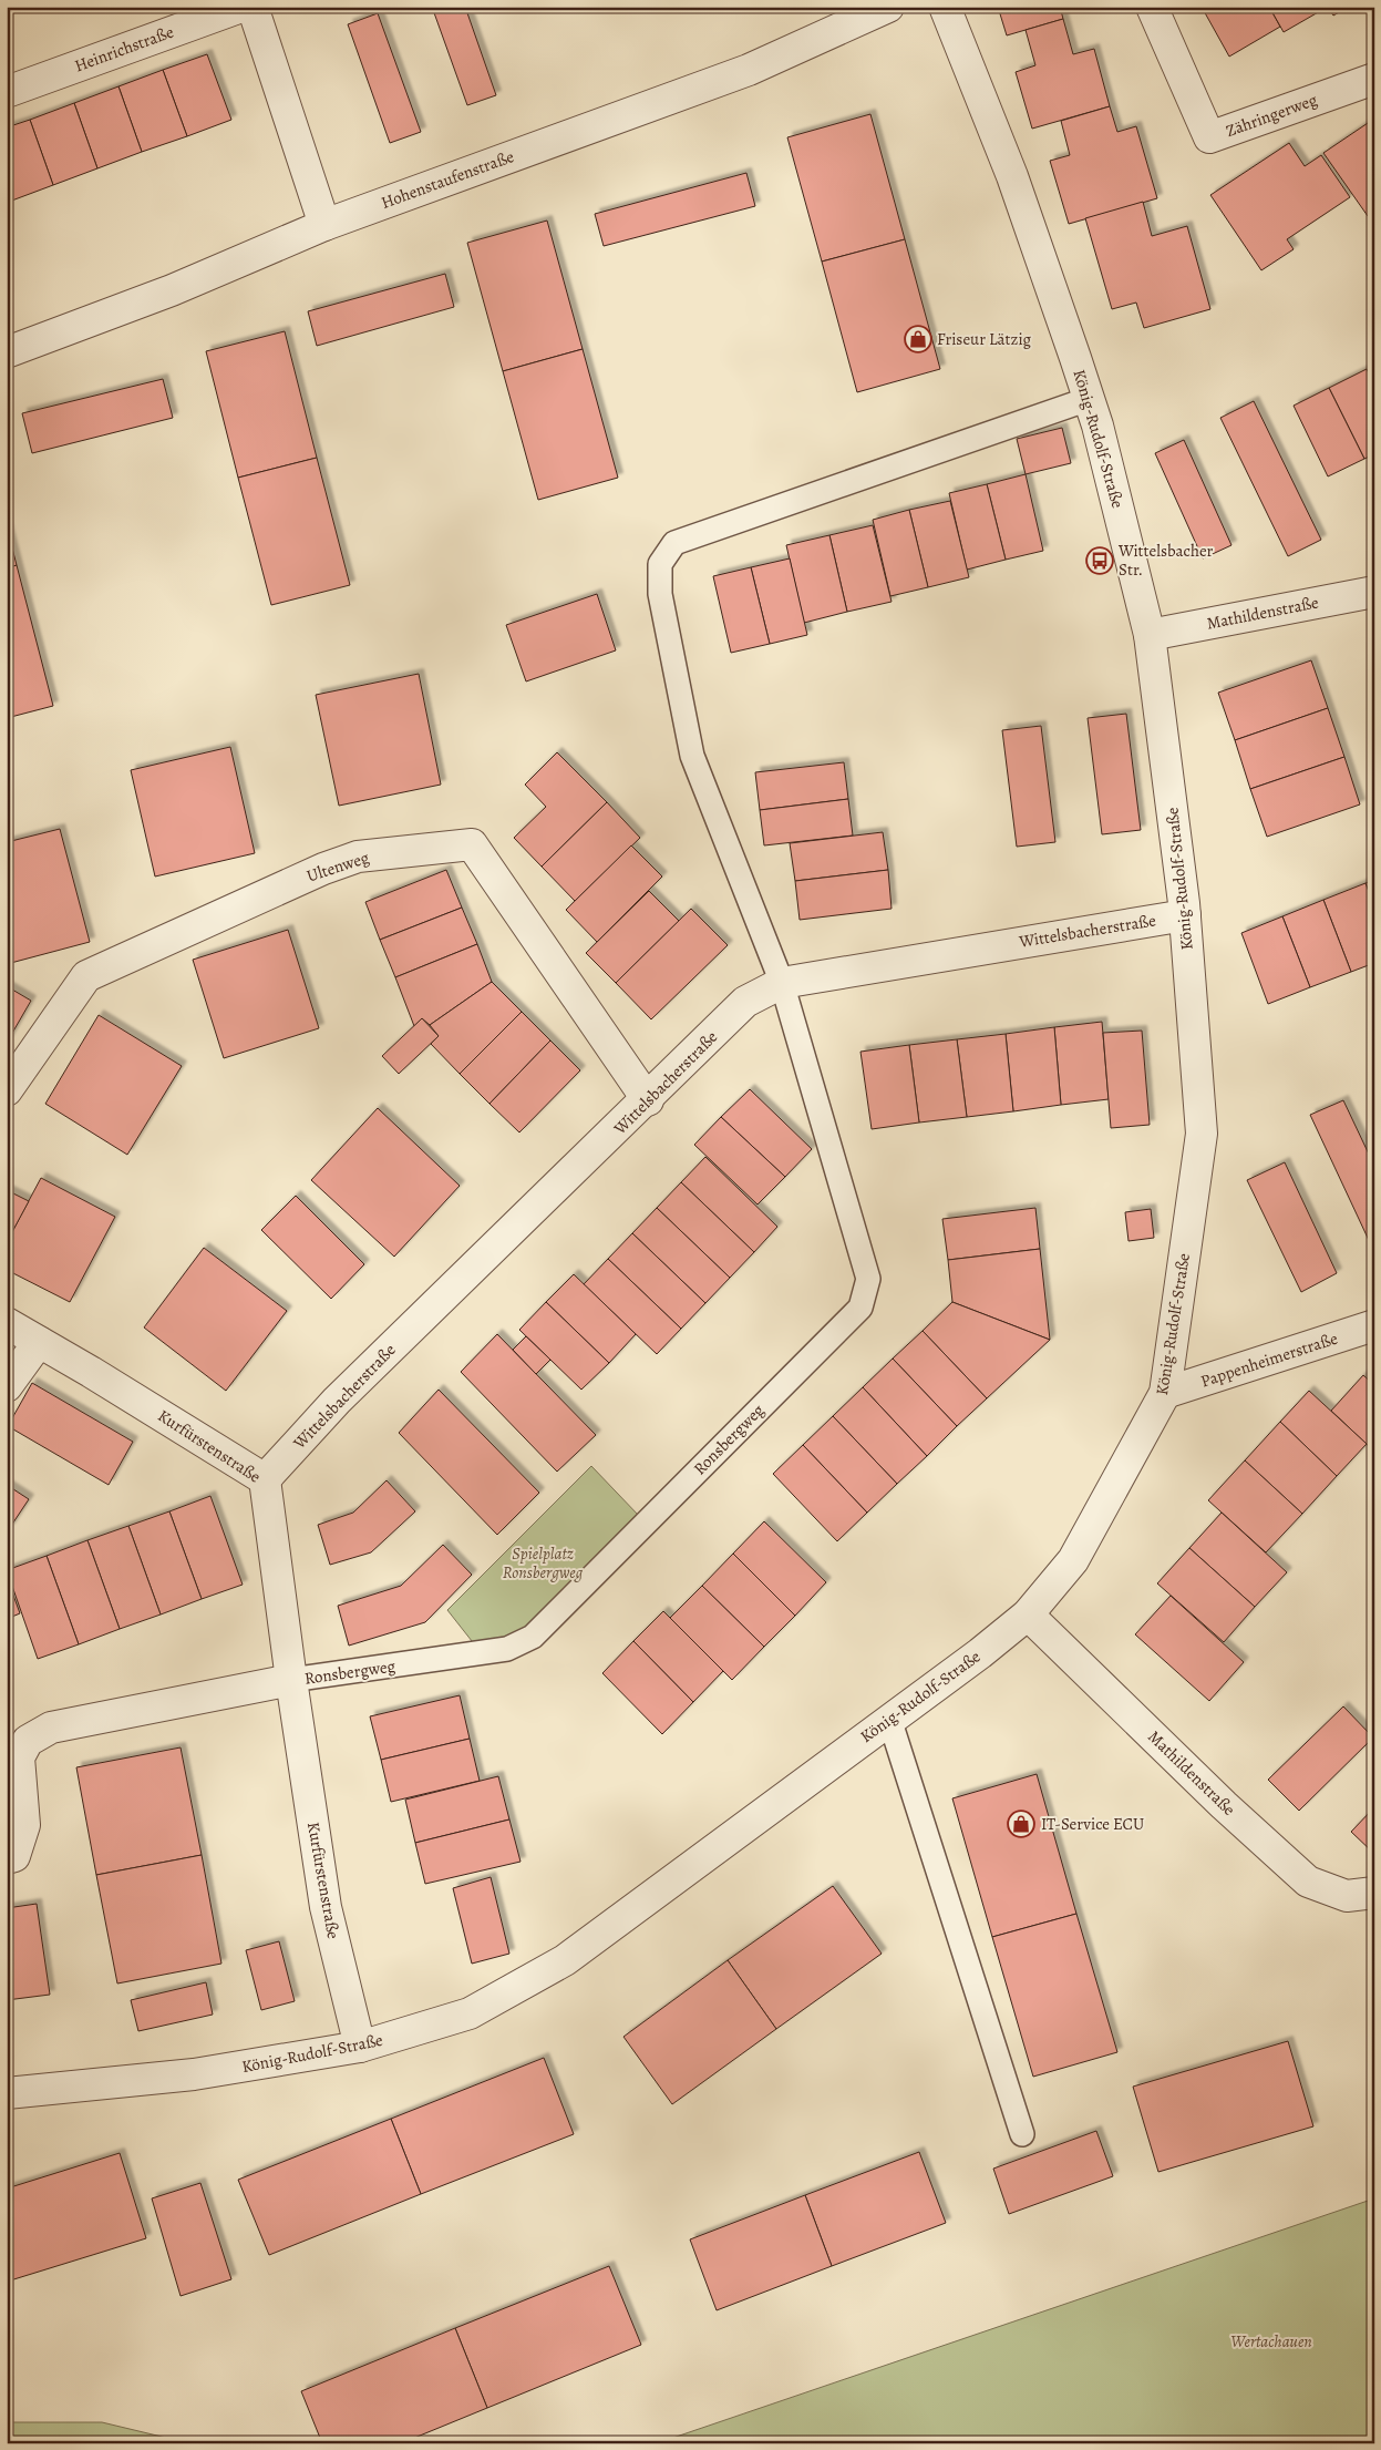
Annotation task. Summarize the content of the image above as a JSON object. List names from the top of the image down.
{
  "streets": {
    "street": [
      "Heinrichstraße",
      "Zähringerweg",
      "Hohenstaufenstraße",
      "König-Rudolf-Straße",
      "Mathildenstraße",
      "Ultenweg",
      "Wittelsbacherstraße",
      "Pappenheimerstraße",
      "Kurfürstenstraße"
    ],
    "lane": ["Ronsbergweg"]
  },
  "crossings": [
    ["König-Rudolf-Straße", "Mathildenstraße"],
    ["König-Rudolf-Straße", "Wittelsbacherstraße"],
    ["König-Rudolf-Straße", "Pappenheimerstraße"],
    ["König-Rudolf-Straße", "Ronsbergweg"],
    ["König-Rudolf-Straße", "Kurfürstenstraße"],
    ["Ultenweg", "Wittelsbacherstraße"],
    ["Wittelsbacherstraße", "Ronsbergweg"],
    ["Wittelsbacherstraße", "Kurfürstenstraße"],
    ["Ronsbergweg", "Kurfürstenstraße"]
  ],
  "parks": ["Spielplatz Ronsbergweg", "Wertachauen"],
  "places": {
    "shop": ["Friseur Lätzig", "IT-Service ECU"],
    "bus stop": ["Wittelsbacher Str."]
  }
}
